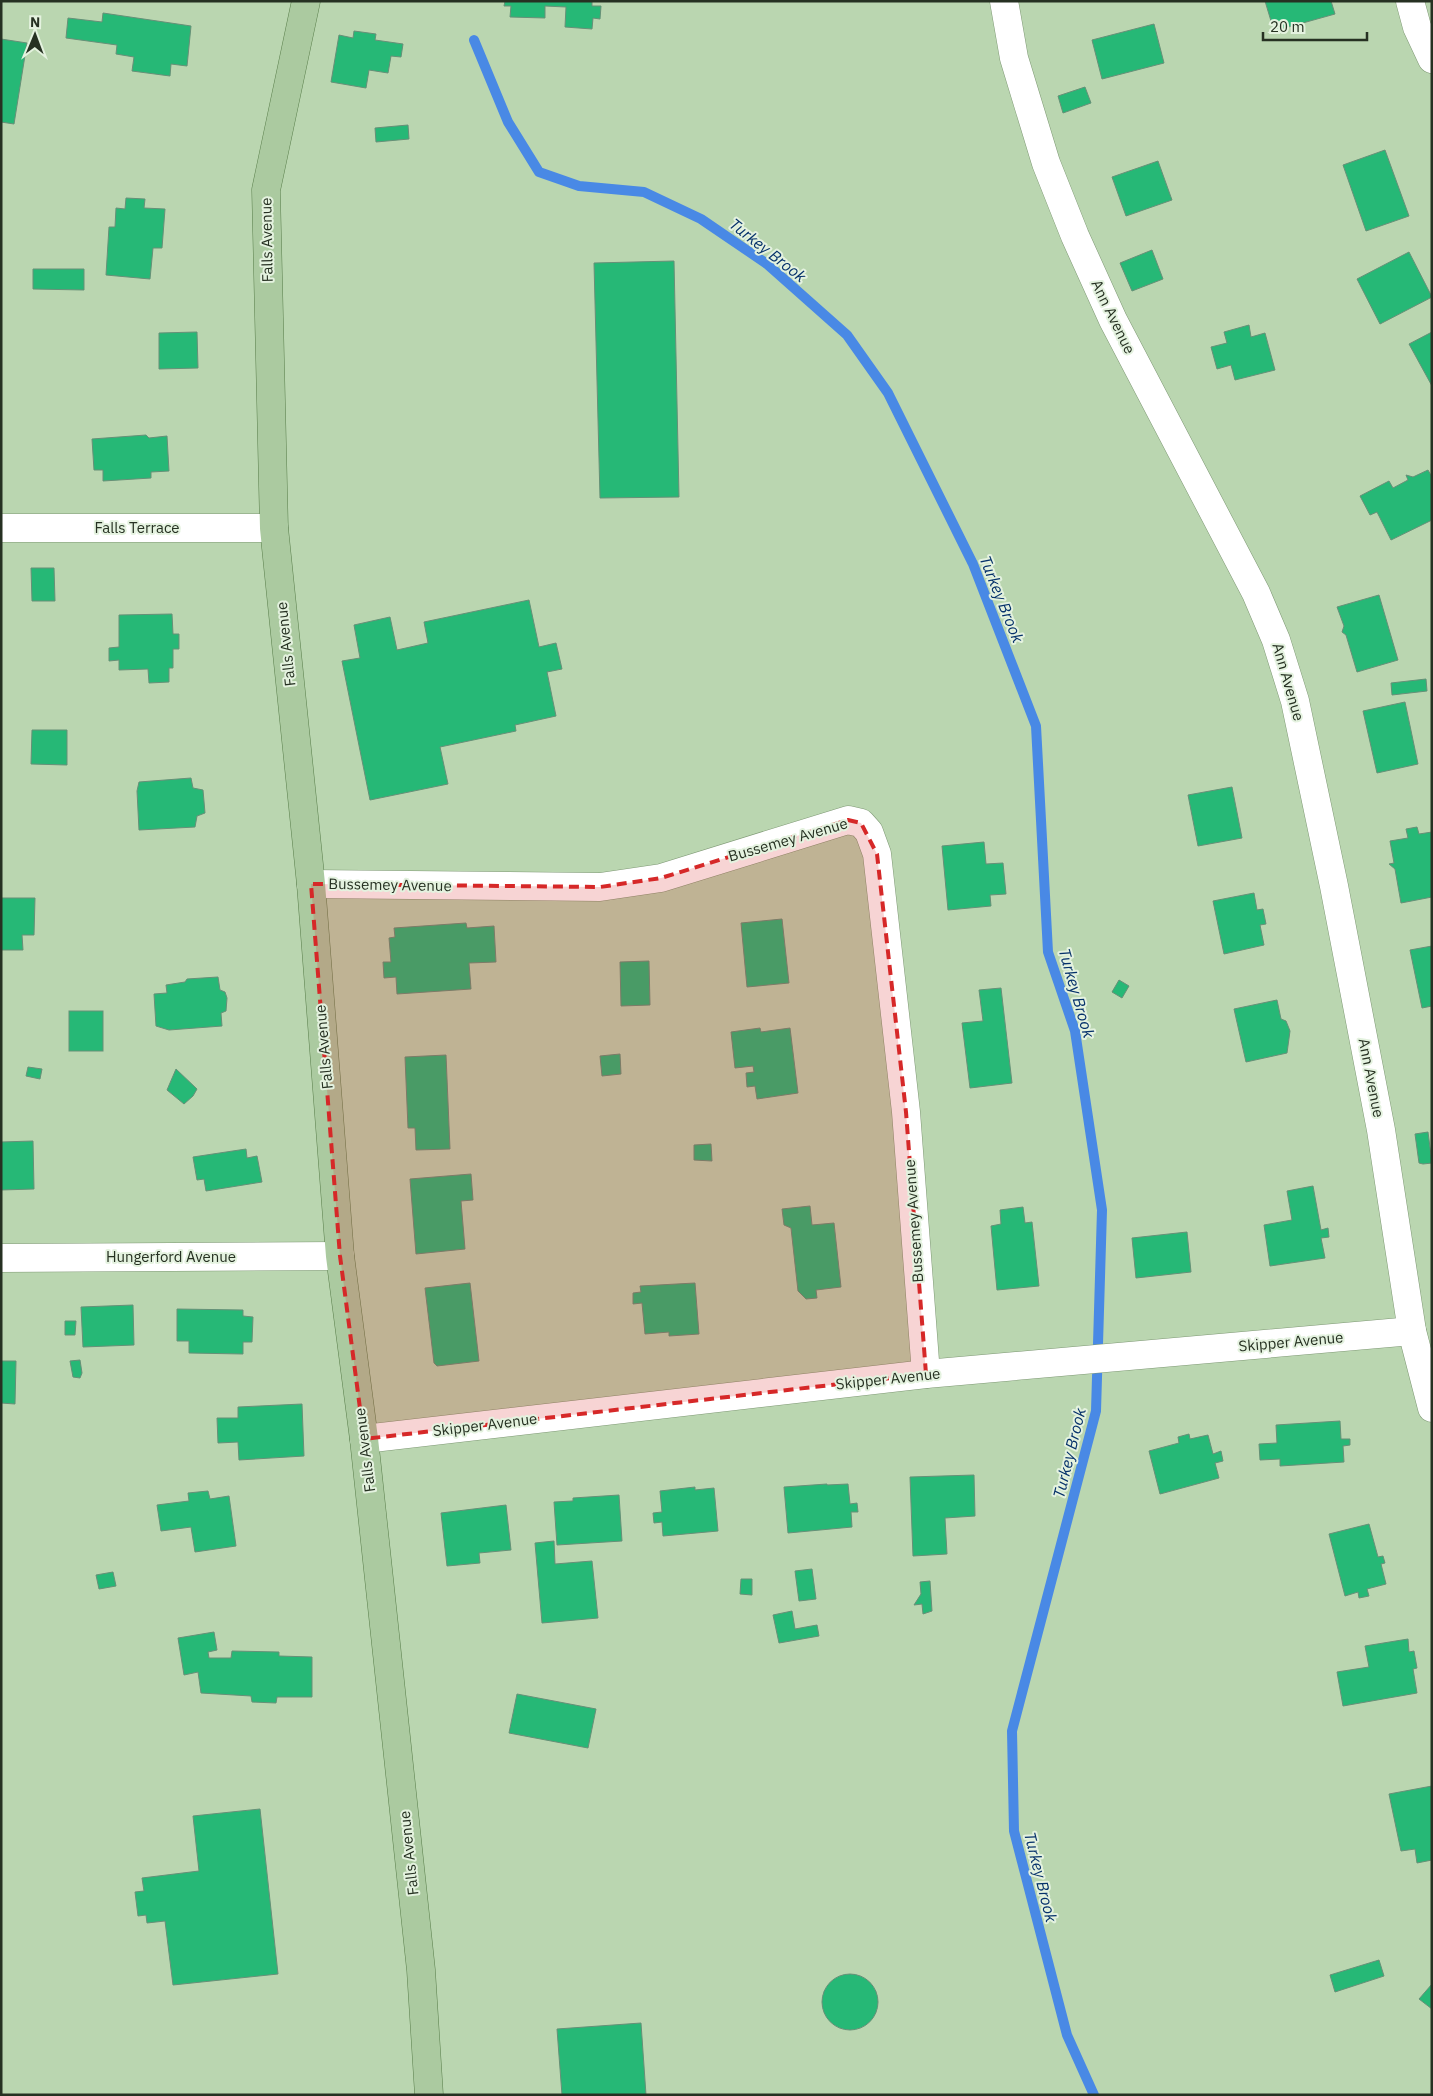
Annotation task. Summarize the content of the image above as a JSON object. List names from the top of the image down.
{
  "streets": {
    "main road": ["Falls Avenue"],
    "street": [
      "Ann Avenue",
      "Falls Terrace",
      "Bussemey Avenue",
      "Hungerford Avenue",
      "Skipper Avenue"
    ]
  },
  "crossings": [
    ["Falls Avenue", "Falls Terrace"],
    ["Falls Avenue", "Bussemey Avenue"],
    ["Falls Avenue", "Hungerford Avenue"],
    ["Falls Avenue", "Skipper Avenue"],
    ["Ann Avenue", "Skipper Avenue"],
    ["Bussemey Avenue", "Skipper Avenue"]
  ],
  "water": ["Turkey Brook"],
  "scale_bar": "20 m",
  "north": "top"
}
